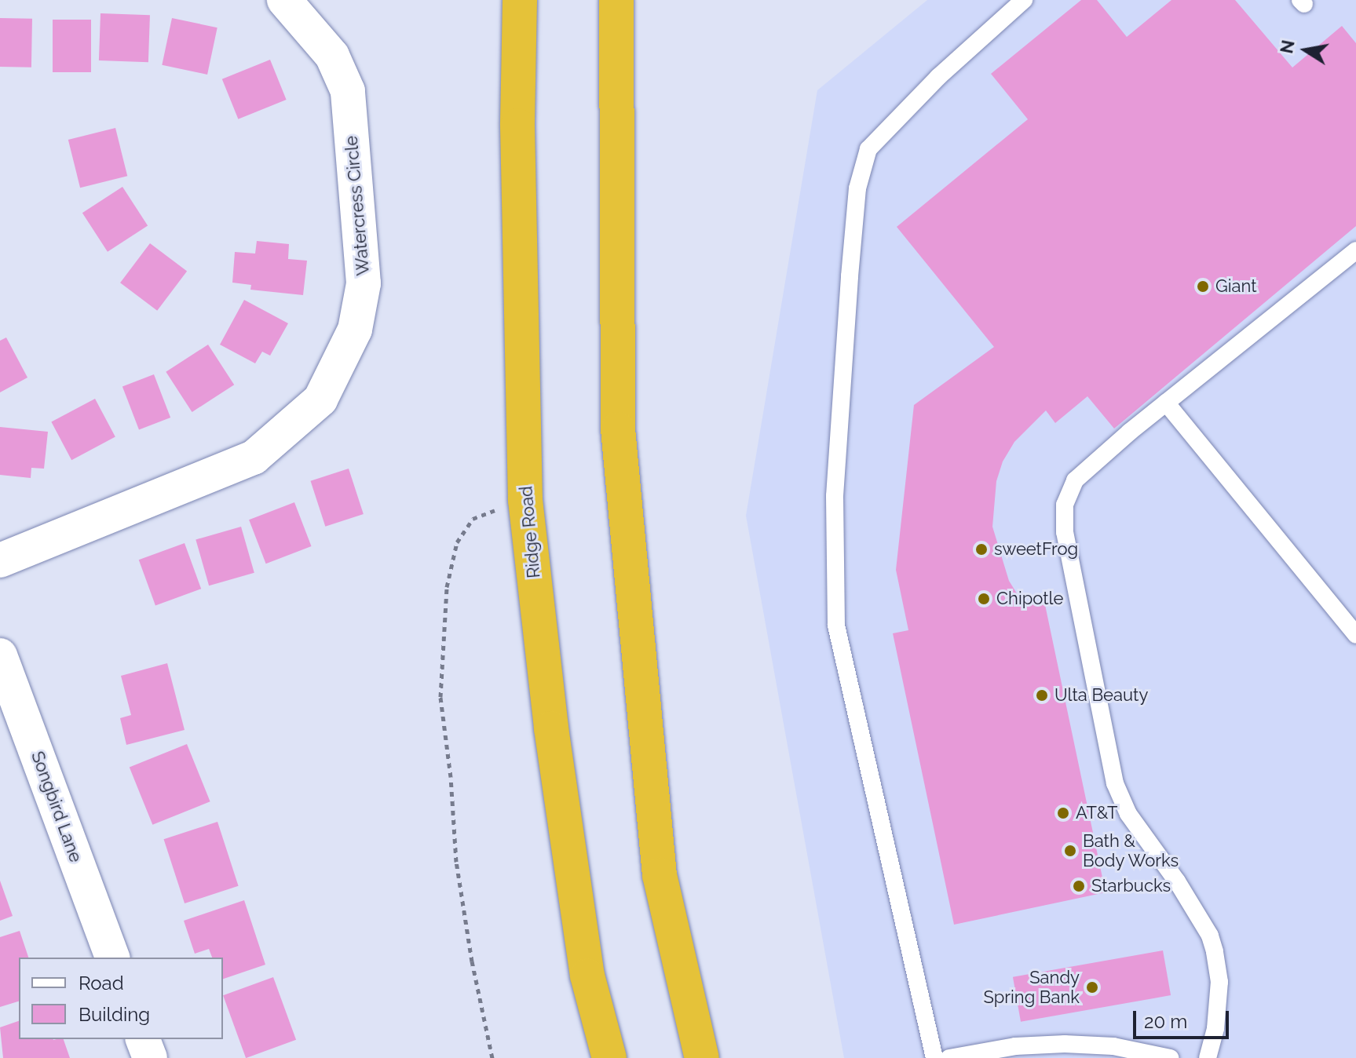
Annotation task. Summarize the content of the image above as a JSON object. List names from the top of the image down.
{
  "streets": {
    "highway": ["Ridge Road"],
    "street": ["Watercress Circle", "Songbird Lane"]
  },
  "places": [
    "Giant",
    "sweetFrog",
    "Chipotle",
    "Ulta Beauty",
    "AT&T",
    "Bath & Body Works",
    "Starbucks",
    "Sandy Spring Bank"
  ],
  "legend": ["Road", "Building"],
  "scale_bar": "20 m",
  "north": "left"
}
